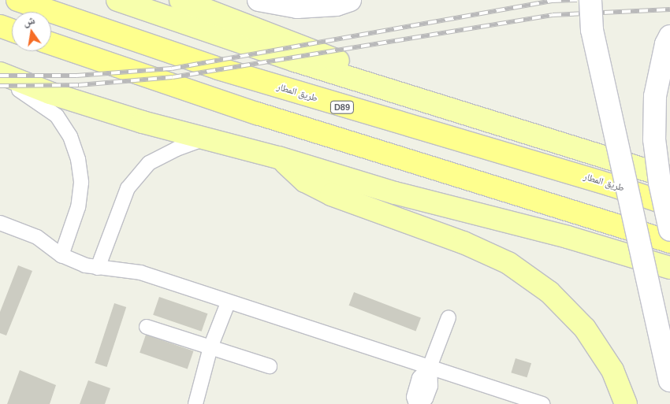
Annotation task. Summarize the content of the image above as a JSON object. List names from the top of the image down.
{
  "streets": {
    "highway": ["طريق المطار", "D89"]
  },
  "north": "top"
}
